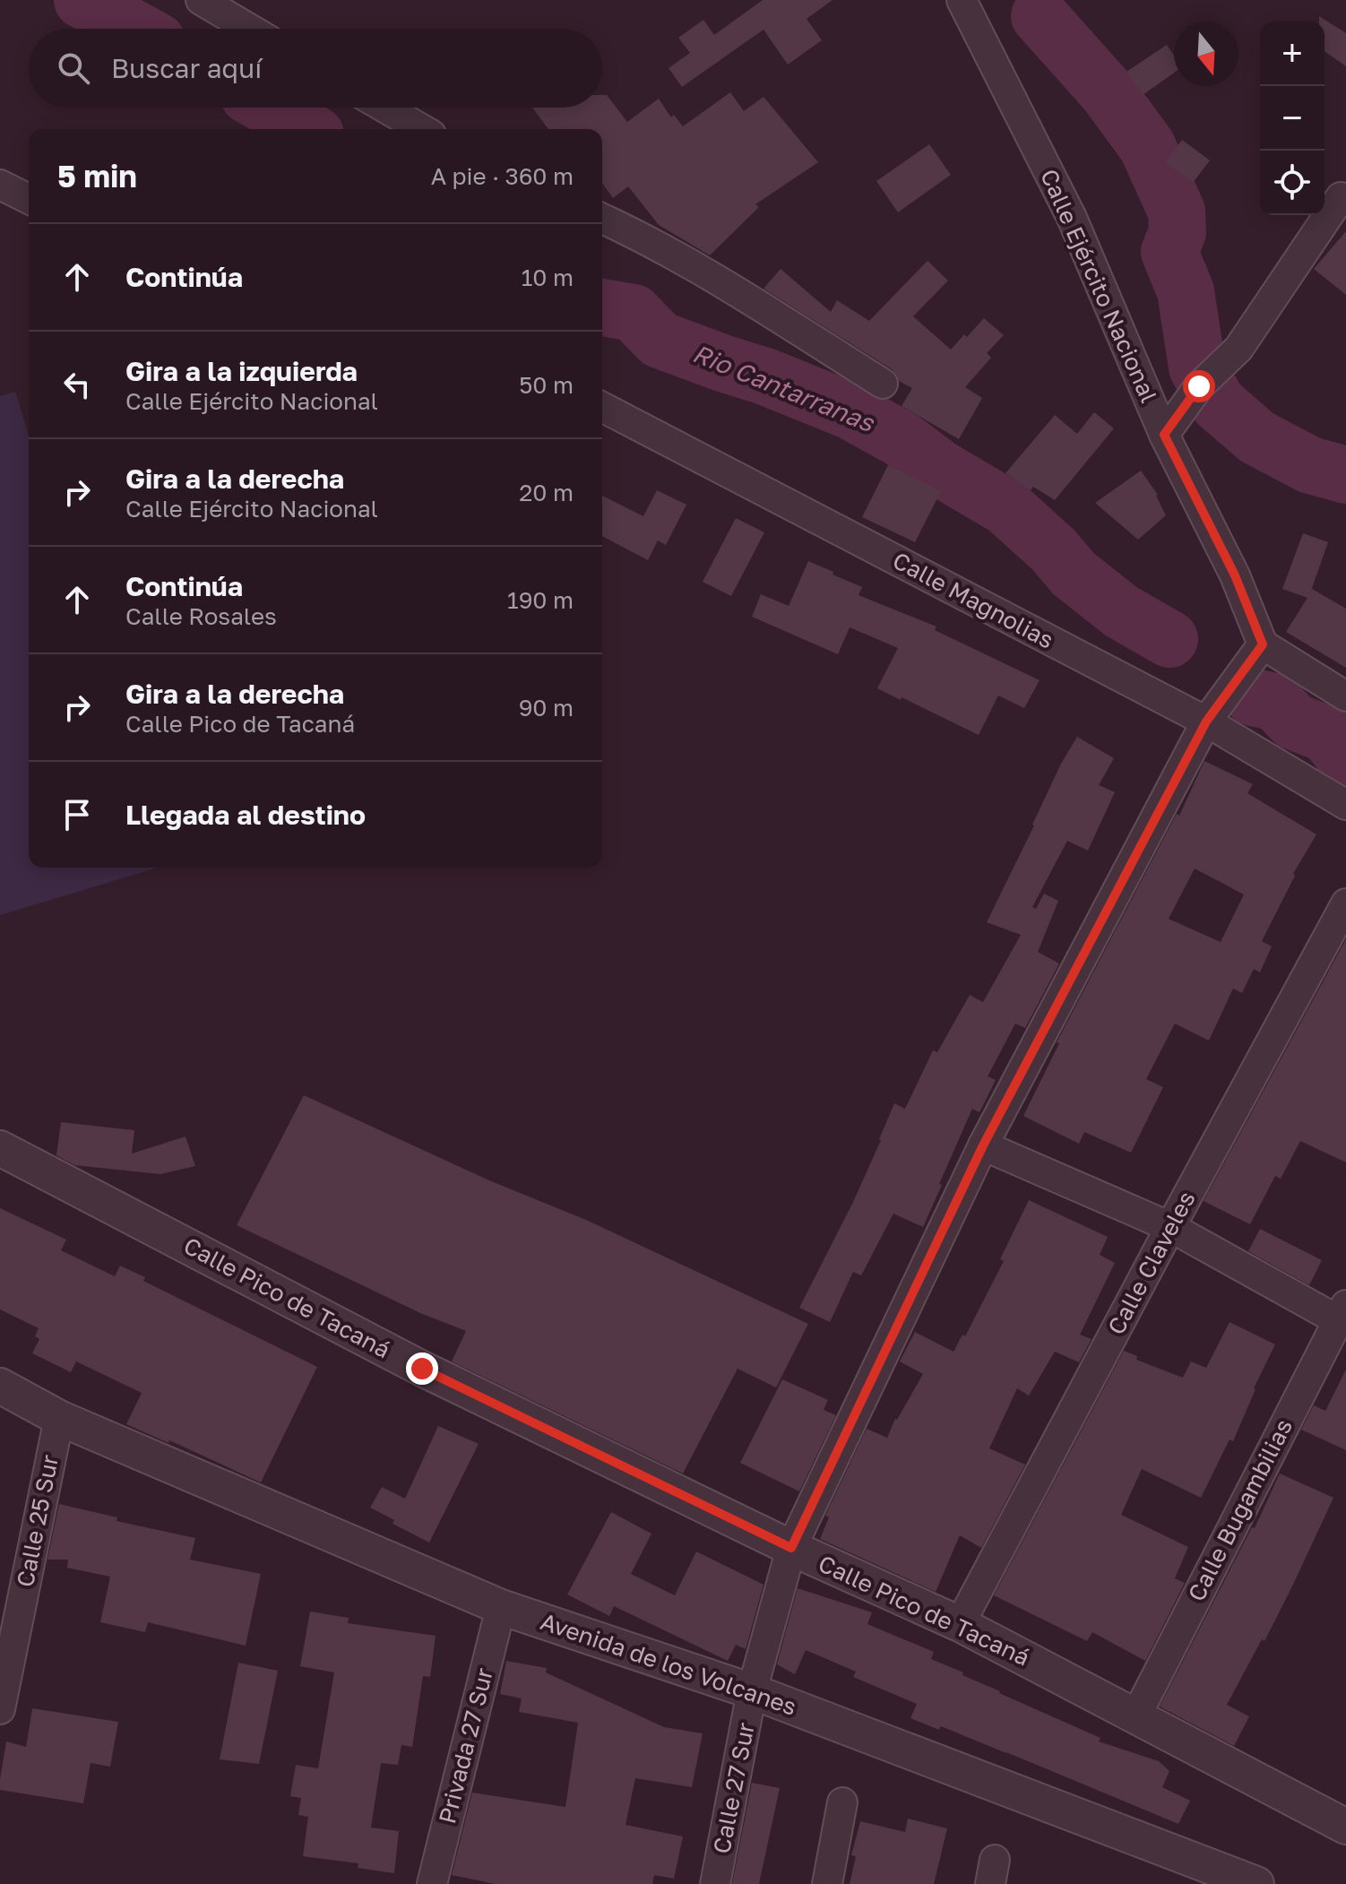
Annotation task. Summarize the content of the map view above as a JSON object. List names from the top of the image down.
{
  "streets": {
    "street": [
      "Calle Ejército Nacional",
      "Calle Magnolias",
      "Calle Claveles",
      "Calle Pico de Tacaná",
      "Calle Bugambilias",
      "Calle 25 Sur",
      "Avenida de los Volcanes",
      "Privada 27 Sur",
      "Calle 27 Sur"
    ]
  },
  "crossings": [
    ["Calle Magnolias", "Calle 27 Sur"],
    ["Calle Claveles", "Calle Pico de Tacaná"],
    ["Calle Pico de Tacaná", "Calle Bugambilias"],
    ["Calle Pico de Tacaná", "Calle 27 Sur"],
    ["Calle 25 Sur", "Avenida de los Volcanes"],
    ["Avenida de los Volcanes", "Privada 27 Sur"],
    ["Avenida de los Volcanes", "Calle 27 Sur"]
  ],
  "water": ["Rio Cantarranas"],
  "north": "bottom",
  "page": {
    "map_buttons": ["+", "−"],
    "search": "Buscar aquí",
    "heading": ["5 min", "A pie · 360 m"],
    "list": [
      ["Continúa", "10 m"],
      ["Gira a la izquierda", "Calle Ejército Nacional", "50 m"],
      ["Gira a la derecha", "Calle Ejército Nacional", "20 m"],
      ["Continúa", "Calle Rosales", "190 m"],
      ["Gira a la derecha", "Calle Pico de Tacaná", "90 m"],
      "Llegada al destino"
    ]
  }
}
